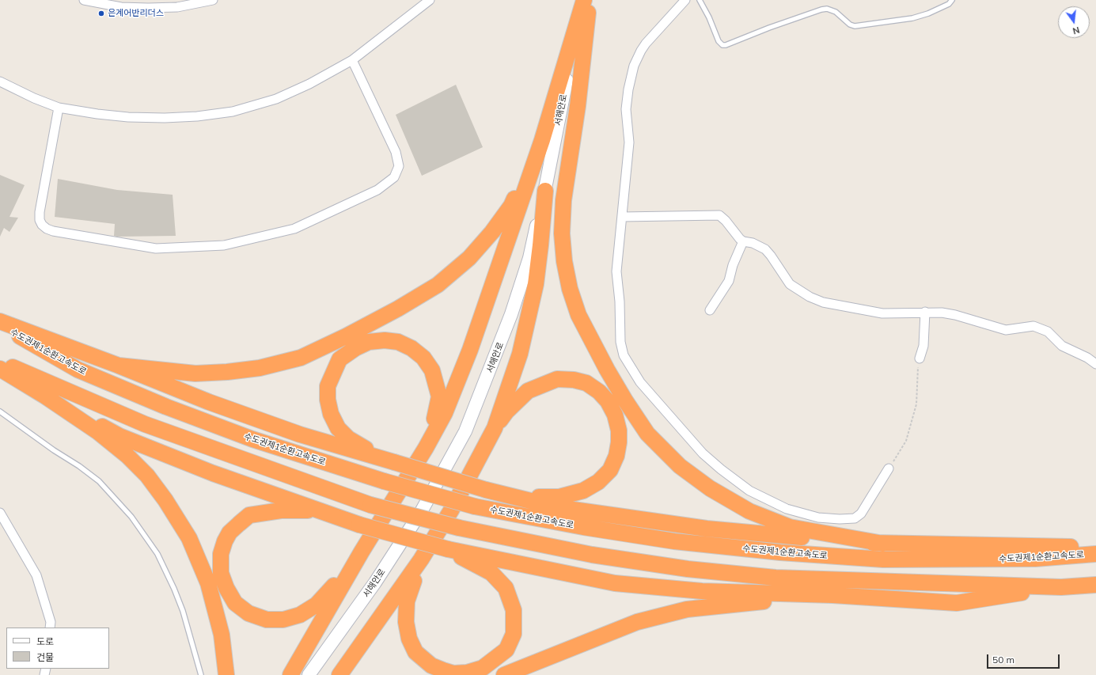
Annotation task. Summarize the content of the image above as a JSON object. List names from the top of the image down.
{
  "streets": {
    "highway": ["수도권제1순환고속도로"],
    "main road": ["서해안로"]
  },
  "places": ["은계어반리더스"],
  "legend": ["도로", "건물"],
  "scale_bar": "50 m",
  "north": "bottom"
}
